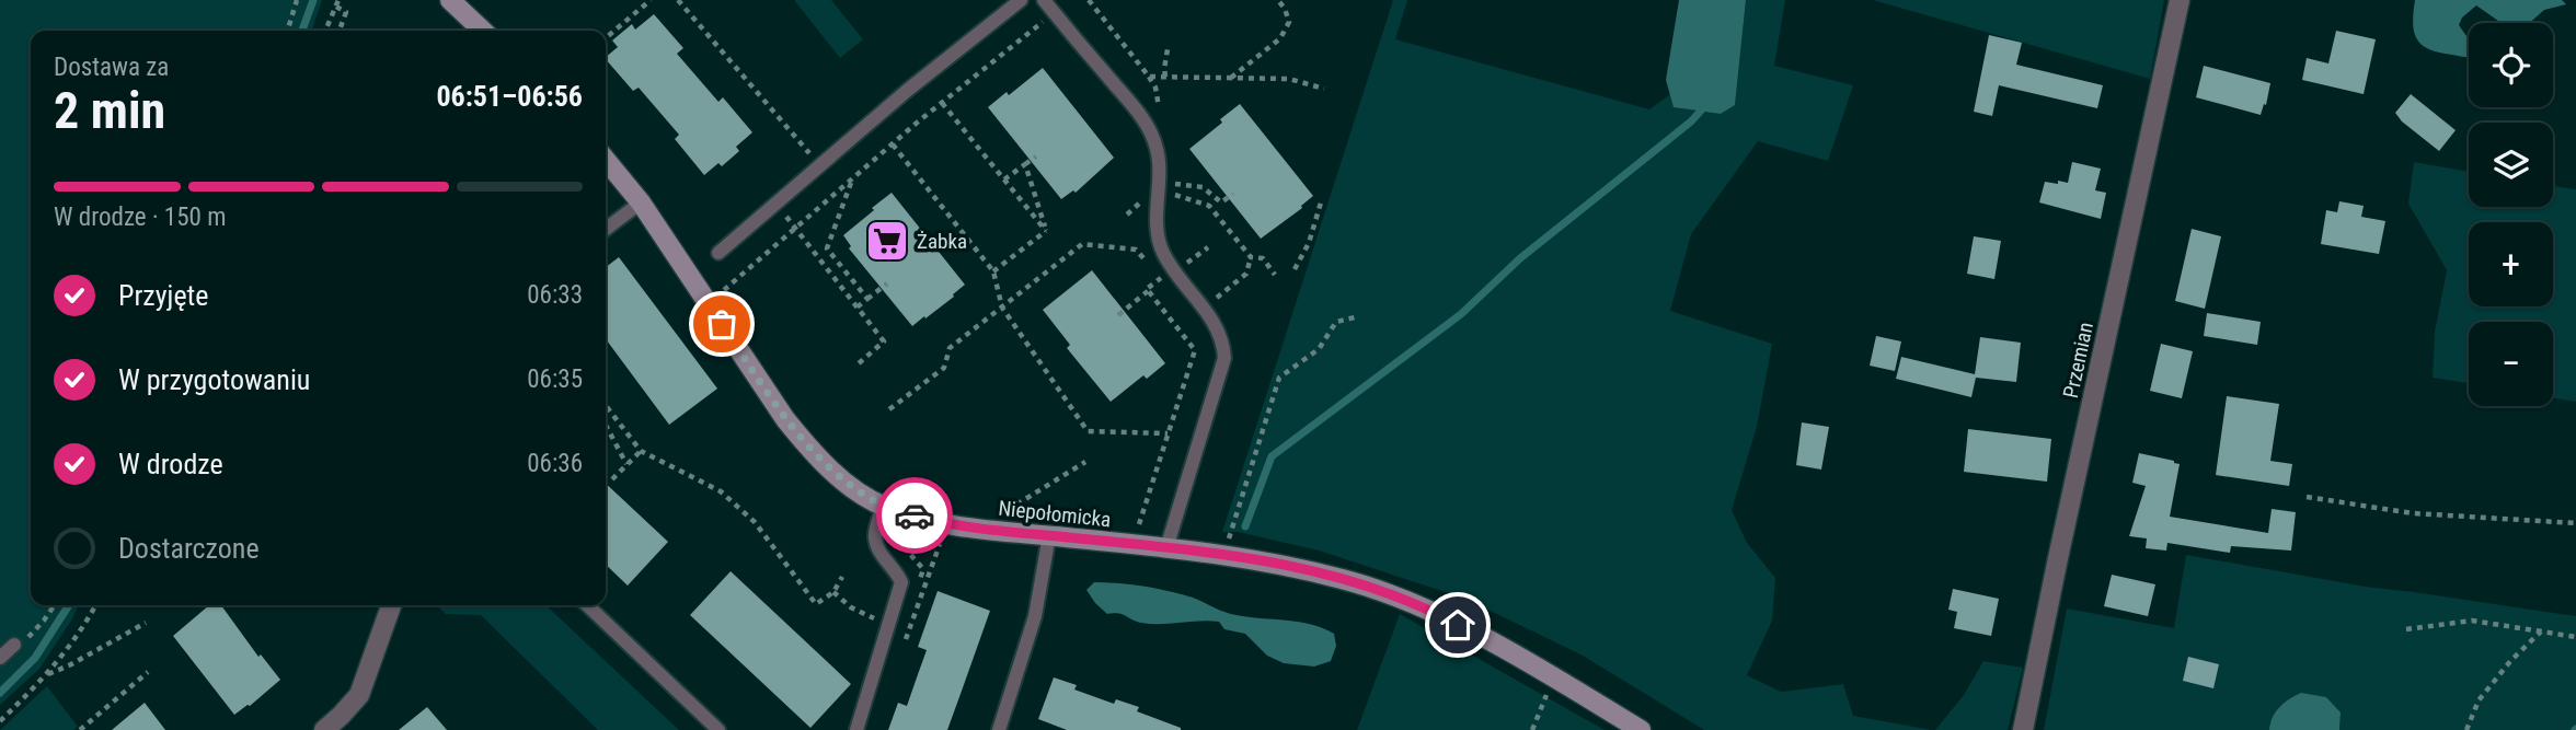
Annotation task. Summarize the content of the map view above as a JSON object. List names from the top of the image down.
{
  "streets": {
    "main road": ["Niepołomicka"],
    "street": ["Przemian"]
  },
  "places": {
    "supermarket": ["Żabka"]
  },
  "page": {
    "map_buttons": ["+", "−"],
    "heading": ["2 min", "Dostawa za", "06:51–06:56"],
    "bar": "W drodze · 150 m",
    "list": [
      ["Przyjęte", "06:33"],
      ["W przygotowaniu", "06:35"],
      ["W drodze", "06:36"],
      "Dostarczone"
    ]
  }
}
